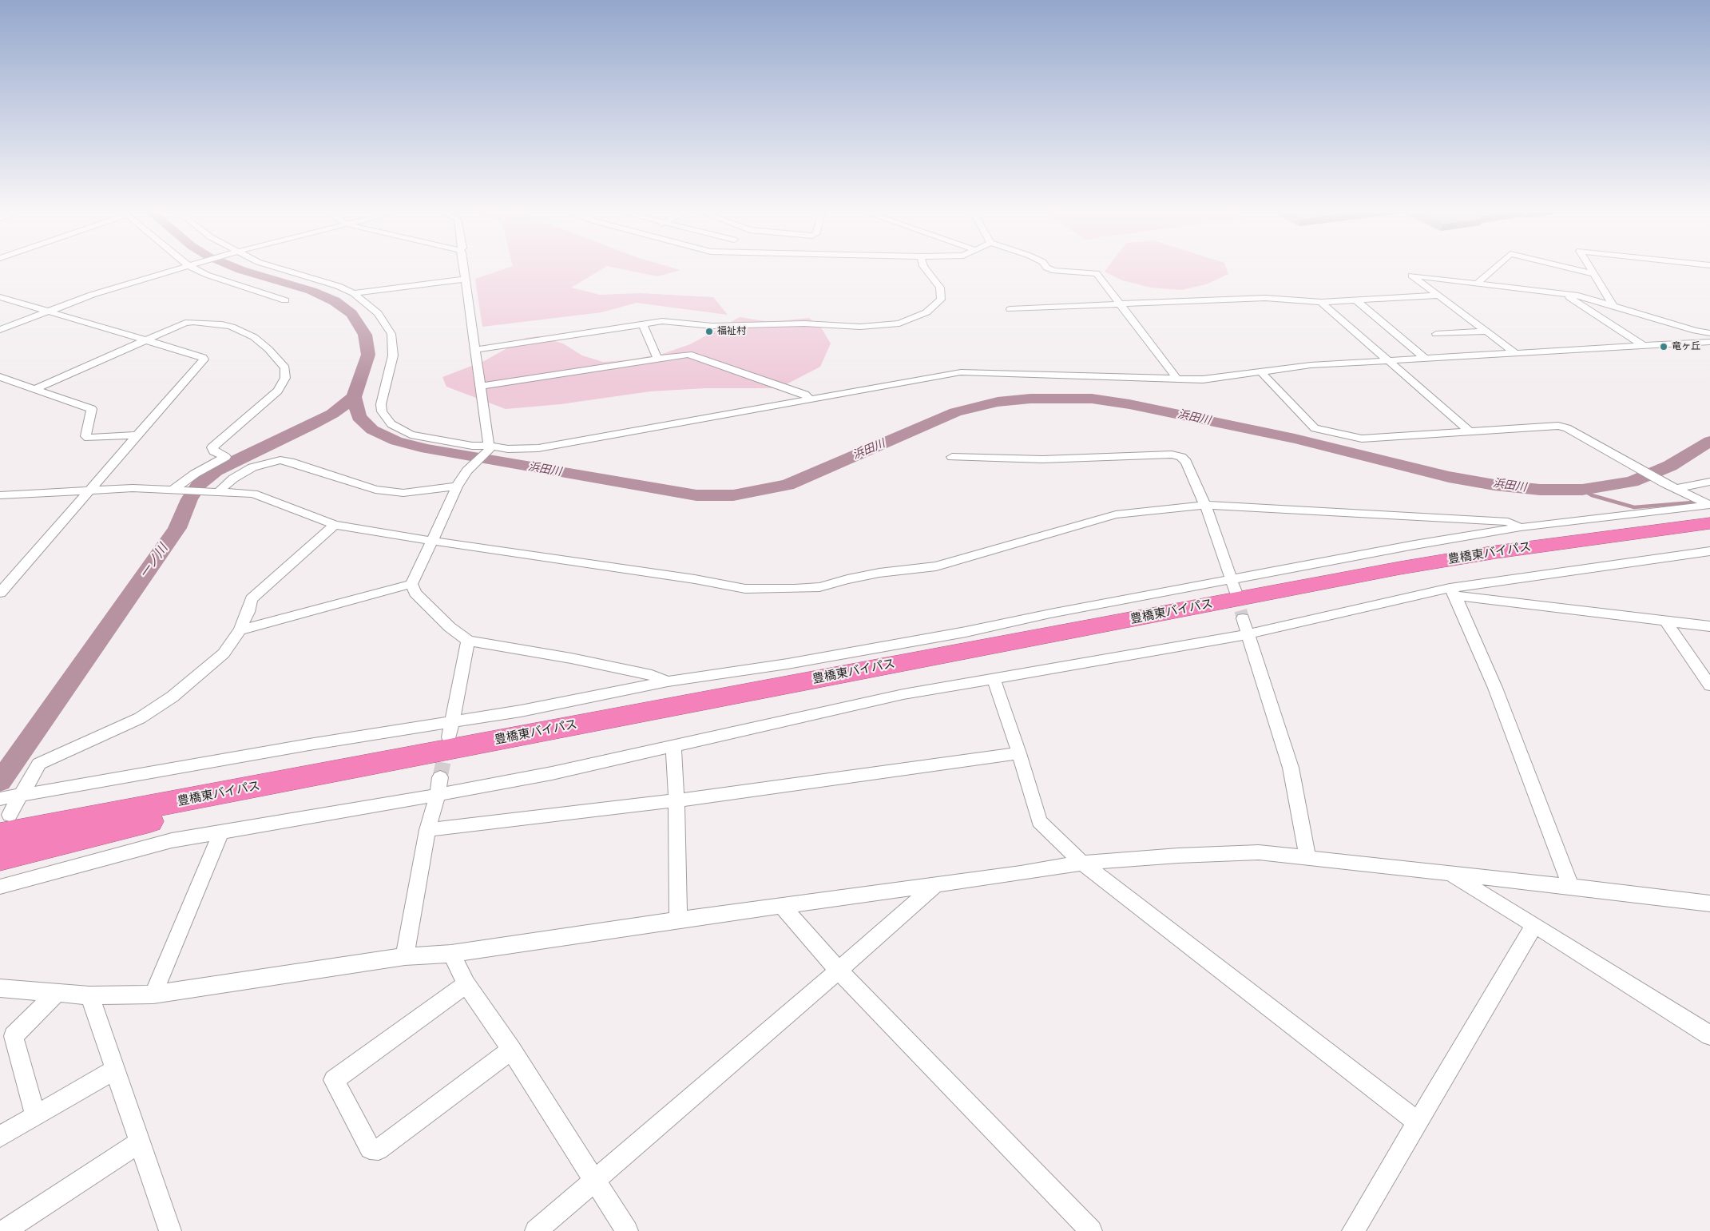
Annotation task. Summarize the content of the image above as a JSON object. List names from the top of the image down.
{
  "streets": {
    "highway": ["豊橋東バイパス"]
  },
  "water": ["浜田川", "一ノ川"],
  "places": ["福祉村", "竜ヶ丘"]
}
